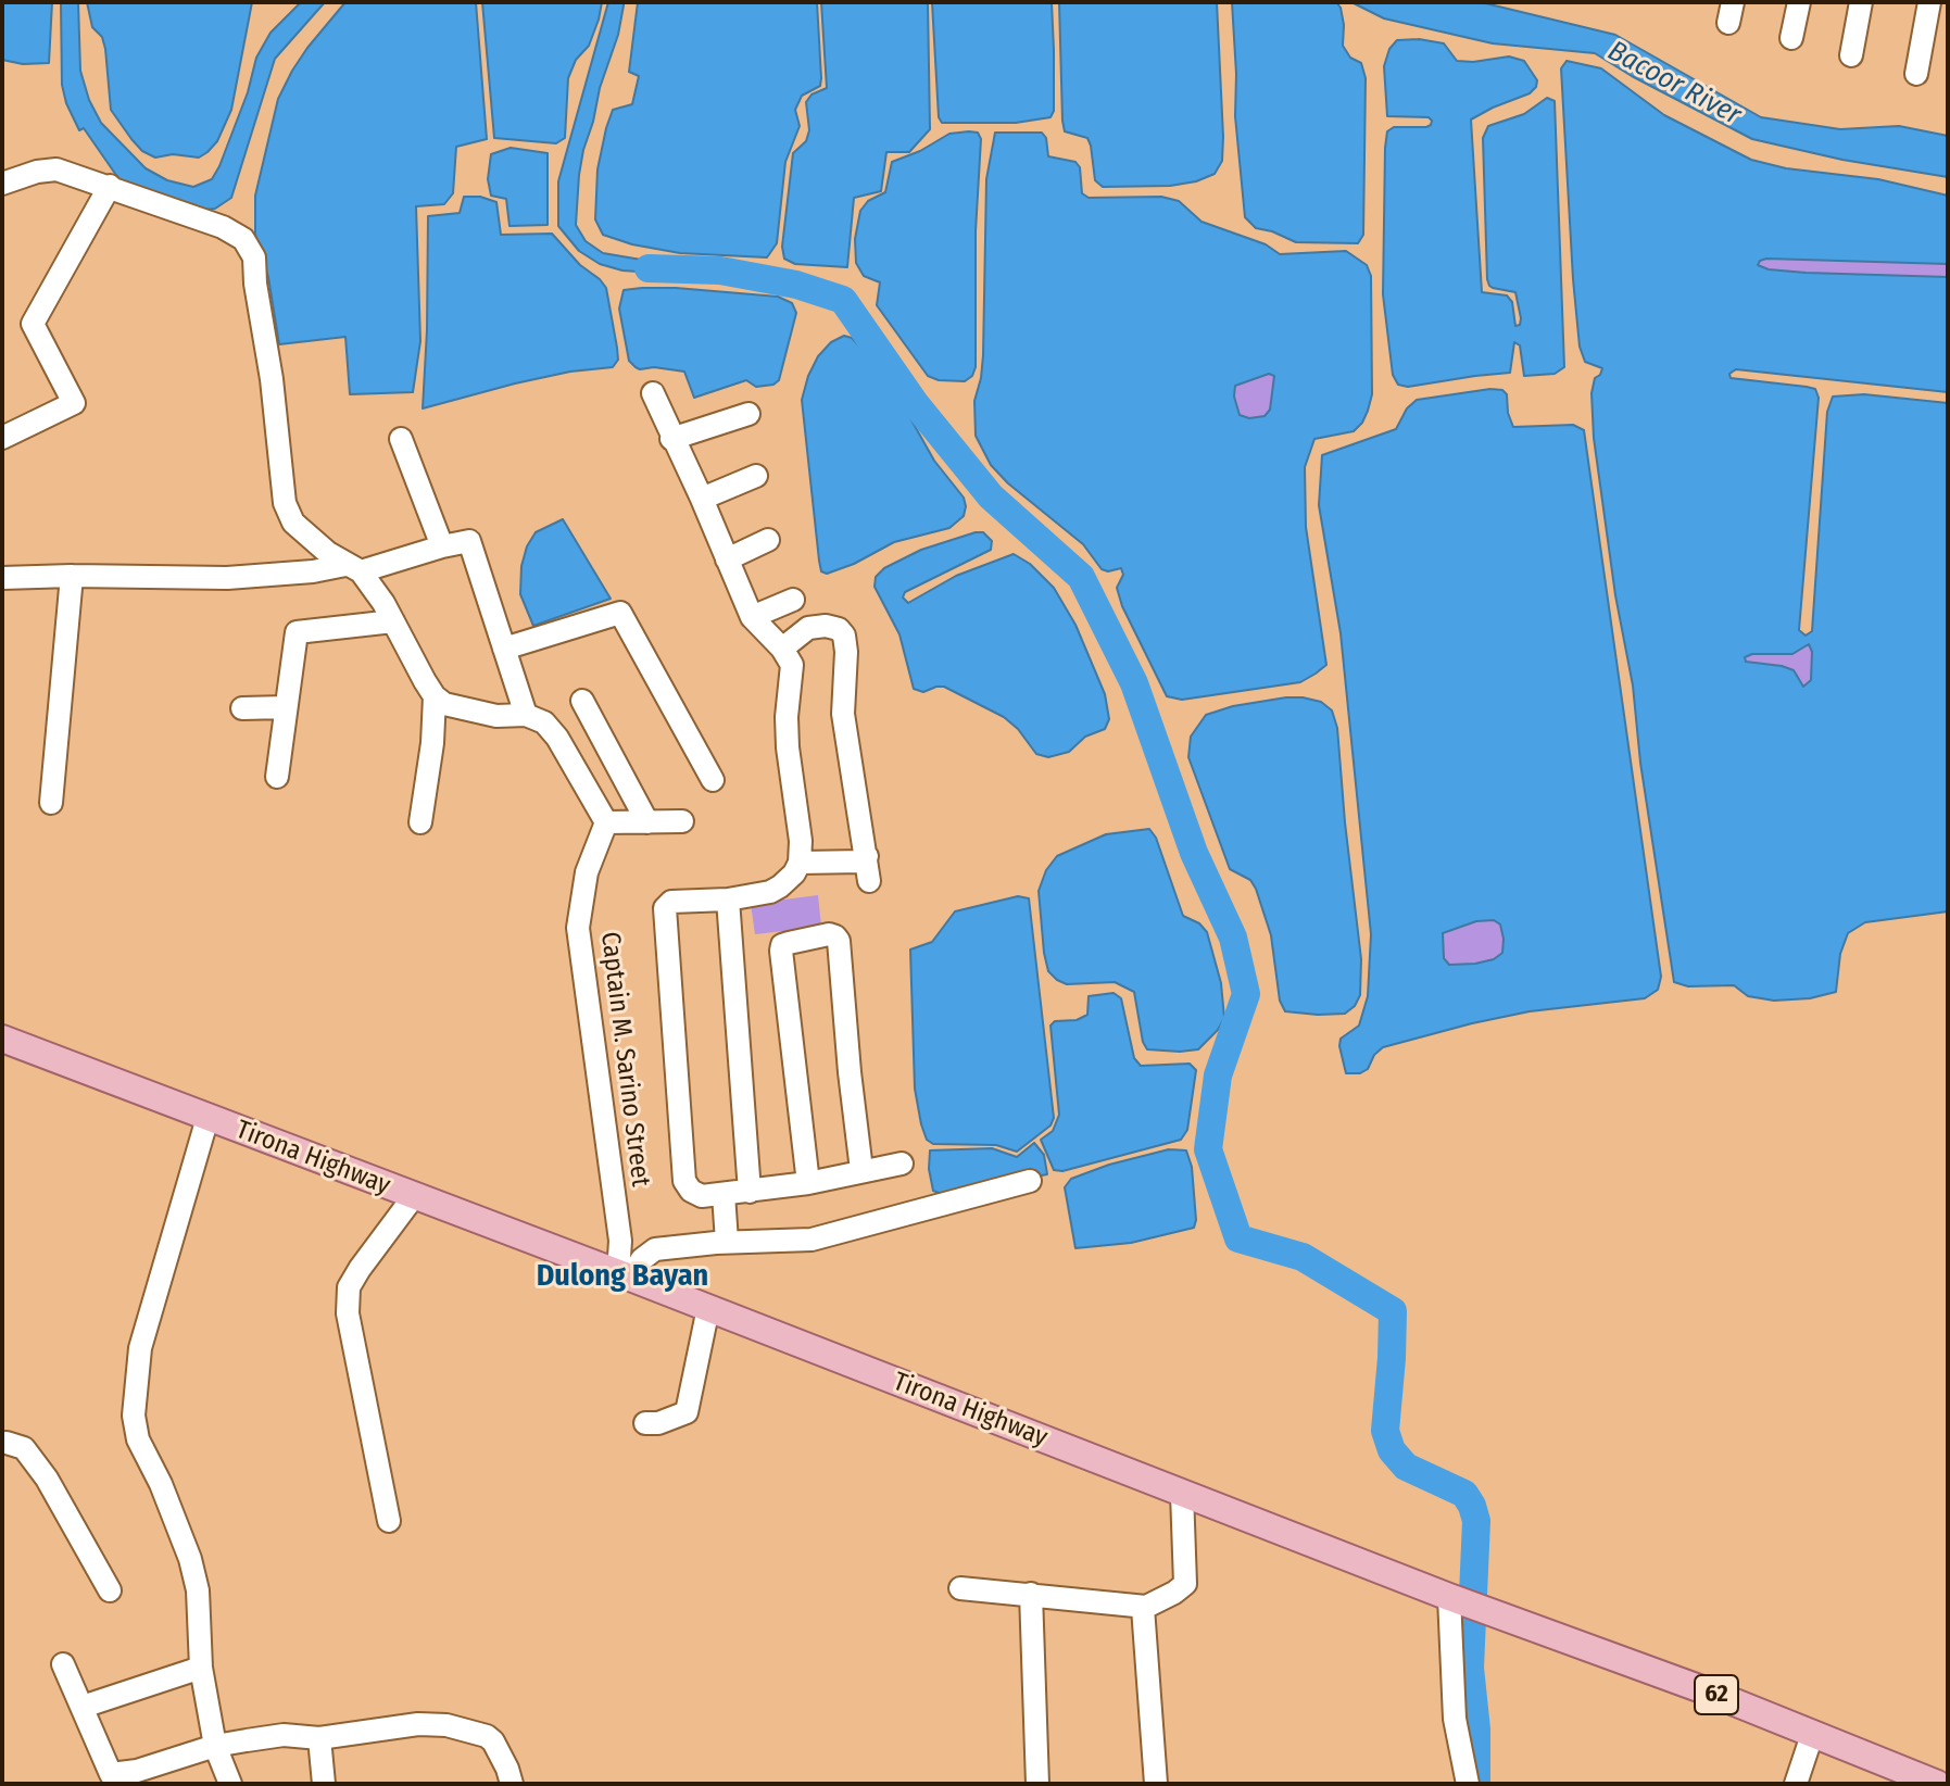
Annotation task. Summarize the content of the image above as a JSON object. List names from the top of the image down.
{
  "streets": {
    "main road": ["Tirona Highway", "62"],
    "street": ["Captain M. Sarino Street"]
  },
  "crossings": [
    ["Captain M. Sarino Street", "Tirona Highway"]
  ],
  "districts": ["Dulong Bayan"],
  "water": ["Bacoor River"]
}
